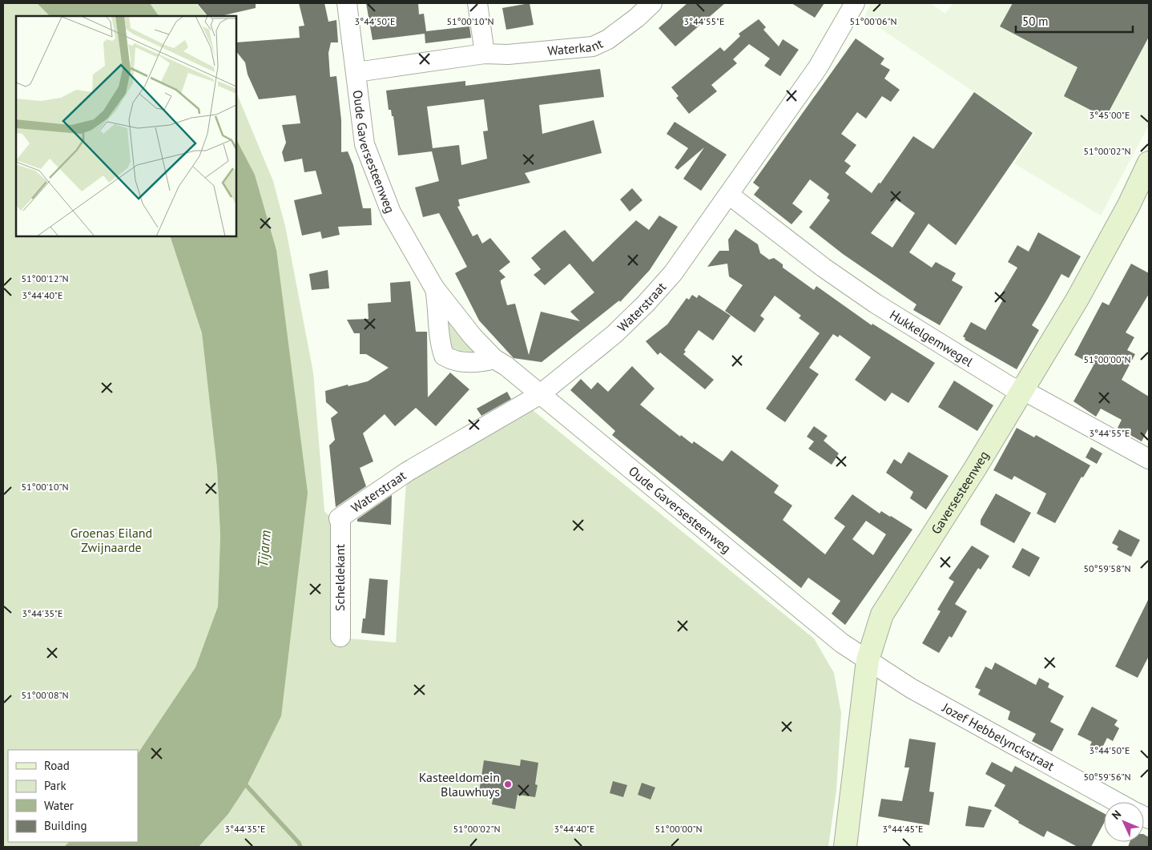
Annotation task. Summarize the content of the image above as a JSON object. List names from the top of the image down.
{
  "streets": {
    "street": [
      "Waterkant",
      "Oude Gaversesteenweg",
      "Waterstraat",
      "Hukkelgemwegel",
      "Gaversesteenweg",
      "Scheldekant",
      "Jozef Hebbelynckstraat"
    ]
  },
  "crossings": [
    ["Waterkant", "Oude Gaversesteenweg"],
    ["Oude Gaversesteenweg", "Waterstraat"],
    ["Oude Gaversesteenweg", "Gaversesteenweg"],
    ["Oude Gaversesteenweg", "Jozef Hebbelynckstraat"],
    ["Waterstraat", "Hukkelgemwegel"],
    ["Waterstraat", "Scheldekant"],
    ["Hukkelgemwegel", "Gaversesteenweg"],
    ["Gaversesteenweg", "Jozef Hebbelynckstraat"]
  ],
  "water": ["Tijarm"],
  "parks": ["Groenas Eiland Zwijnaarde"],
  "places": ["Kasteeldomein Blauwhuys"],
  "legend": [
    "Road",
    "Park",
    "Water",
    "Building"
  ],
  "scale_bar": "50 m",
  "north": "top left",
  "coordinates": [
    "3°44'50\"E",
    "3°44'55\"E",
    "51°00'10\"N",
    "51°00'06\"N",
    "3°45'00\"E",
    "51°00'02\"N",
    "51°00'12\"N",
    "3°44'40\"E",
    "51°00'00\"N",
    "50°59'58\"N",
    "3°44'35\"E",
    "51°00'08\"N",
    "50°59'56\"N",
    "3°44'45\"E"
  ]
}
